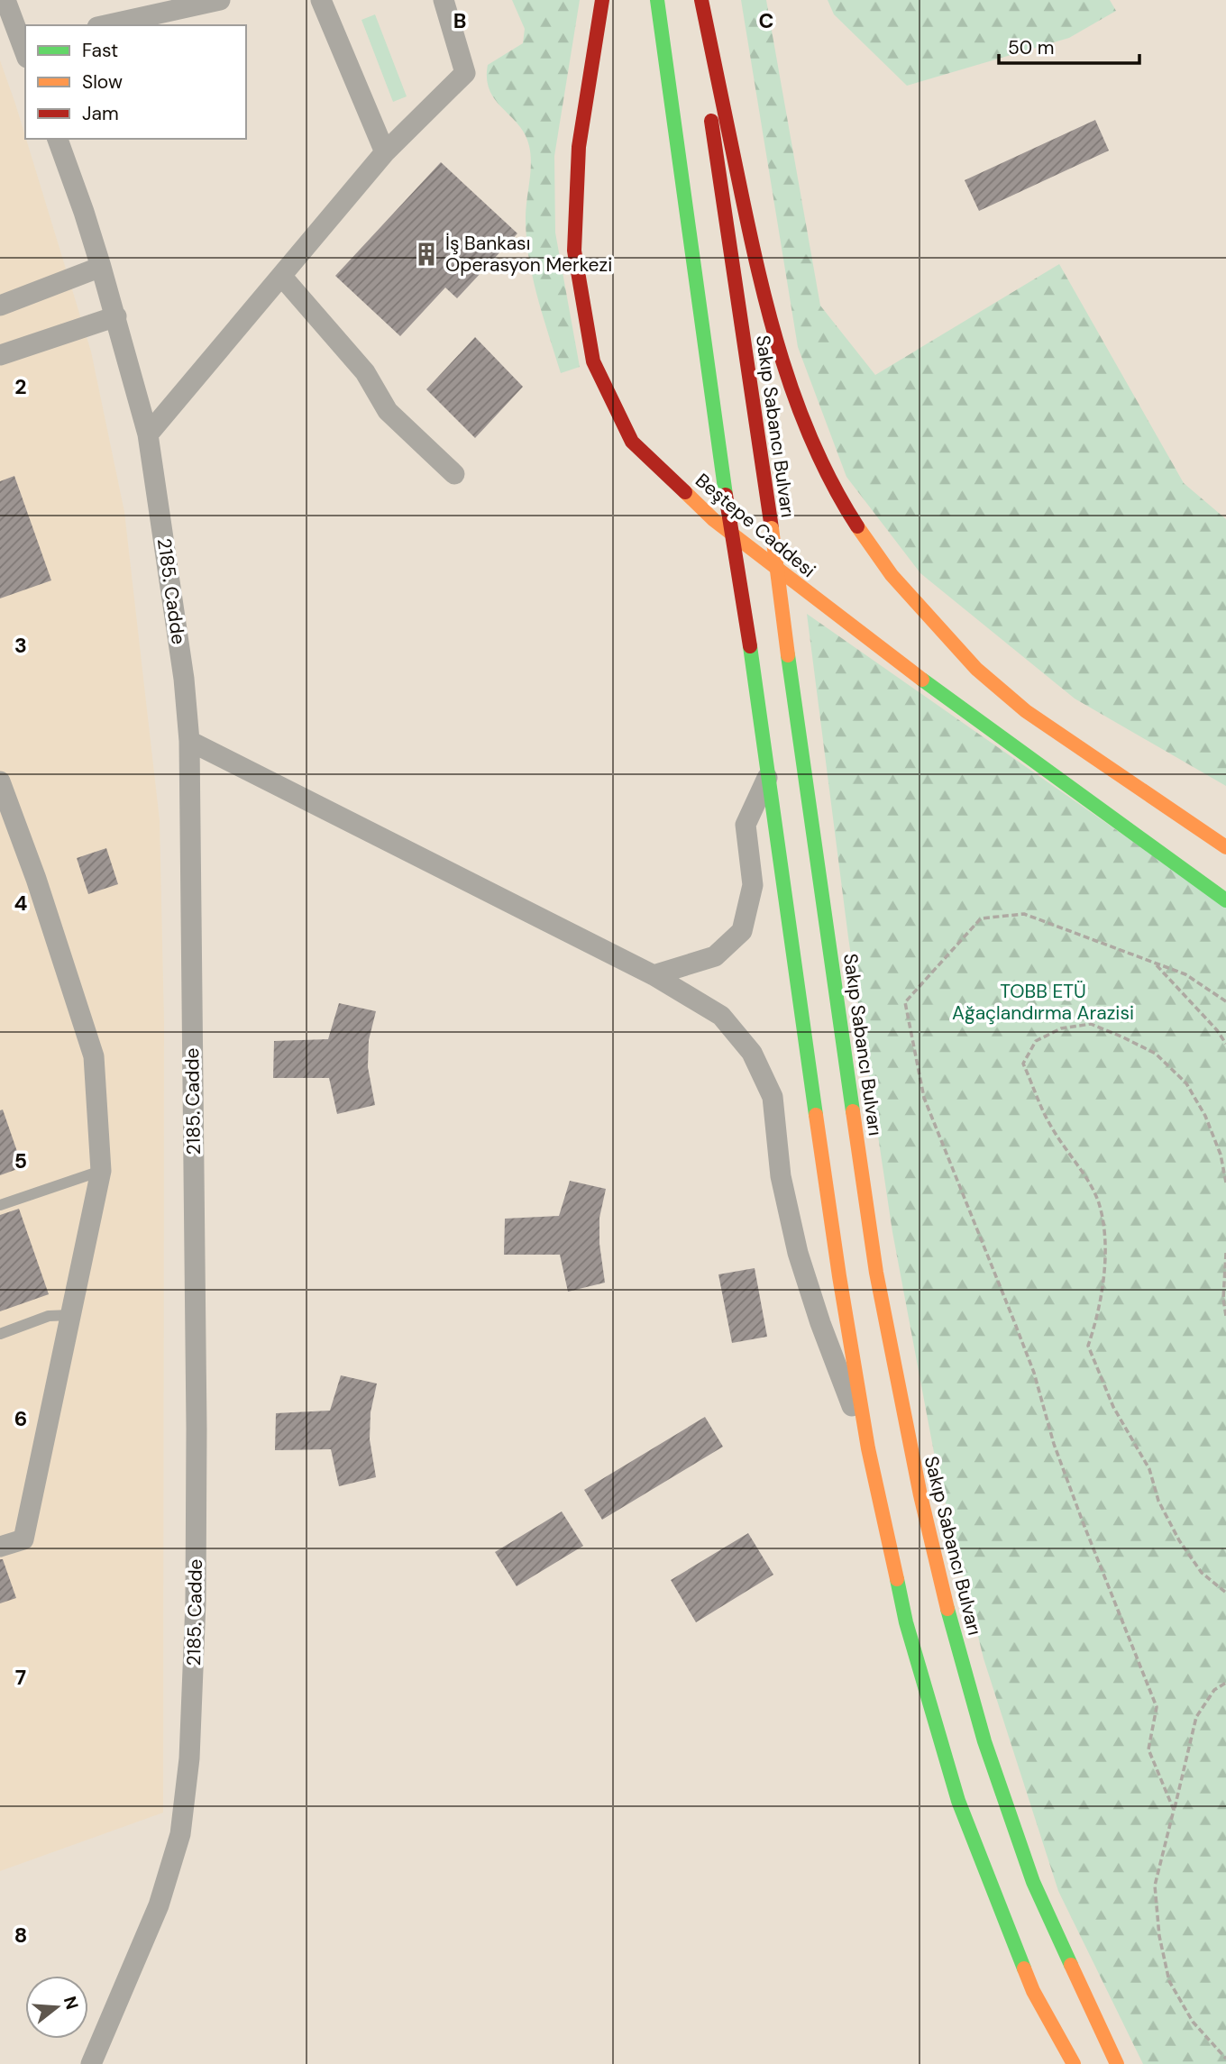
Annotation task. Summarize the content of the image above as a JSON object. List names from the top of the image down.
{
  "streets": {
    "main road": ["Sakıp Sabancı Bulvarı", "Beştepe Caddesi"],
    "street": ["2185. Cadde"]
  },
  "parks": ["TOBB ETÜ Ağaçlandırma Arazisi"],
  "places": {
    "building": ["İş Bankası Operasyon Merkezi"]
  },
  "legend": ["Fast", "Slow", "Jam"],
  "scale_bar": "50 m",
  "north": "right",
  "grid": {
    "columns": ["B", "C"],
    "rows": [
      "2",
      "3",
      "4",
      "5",
      "6",
      "7",
      "8"
    ]
  }
}
